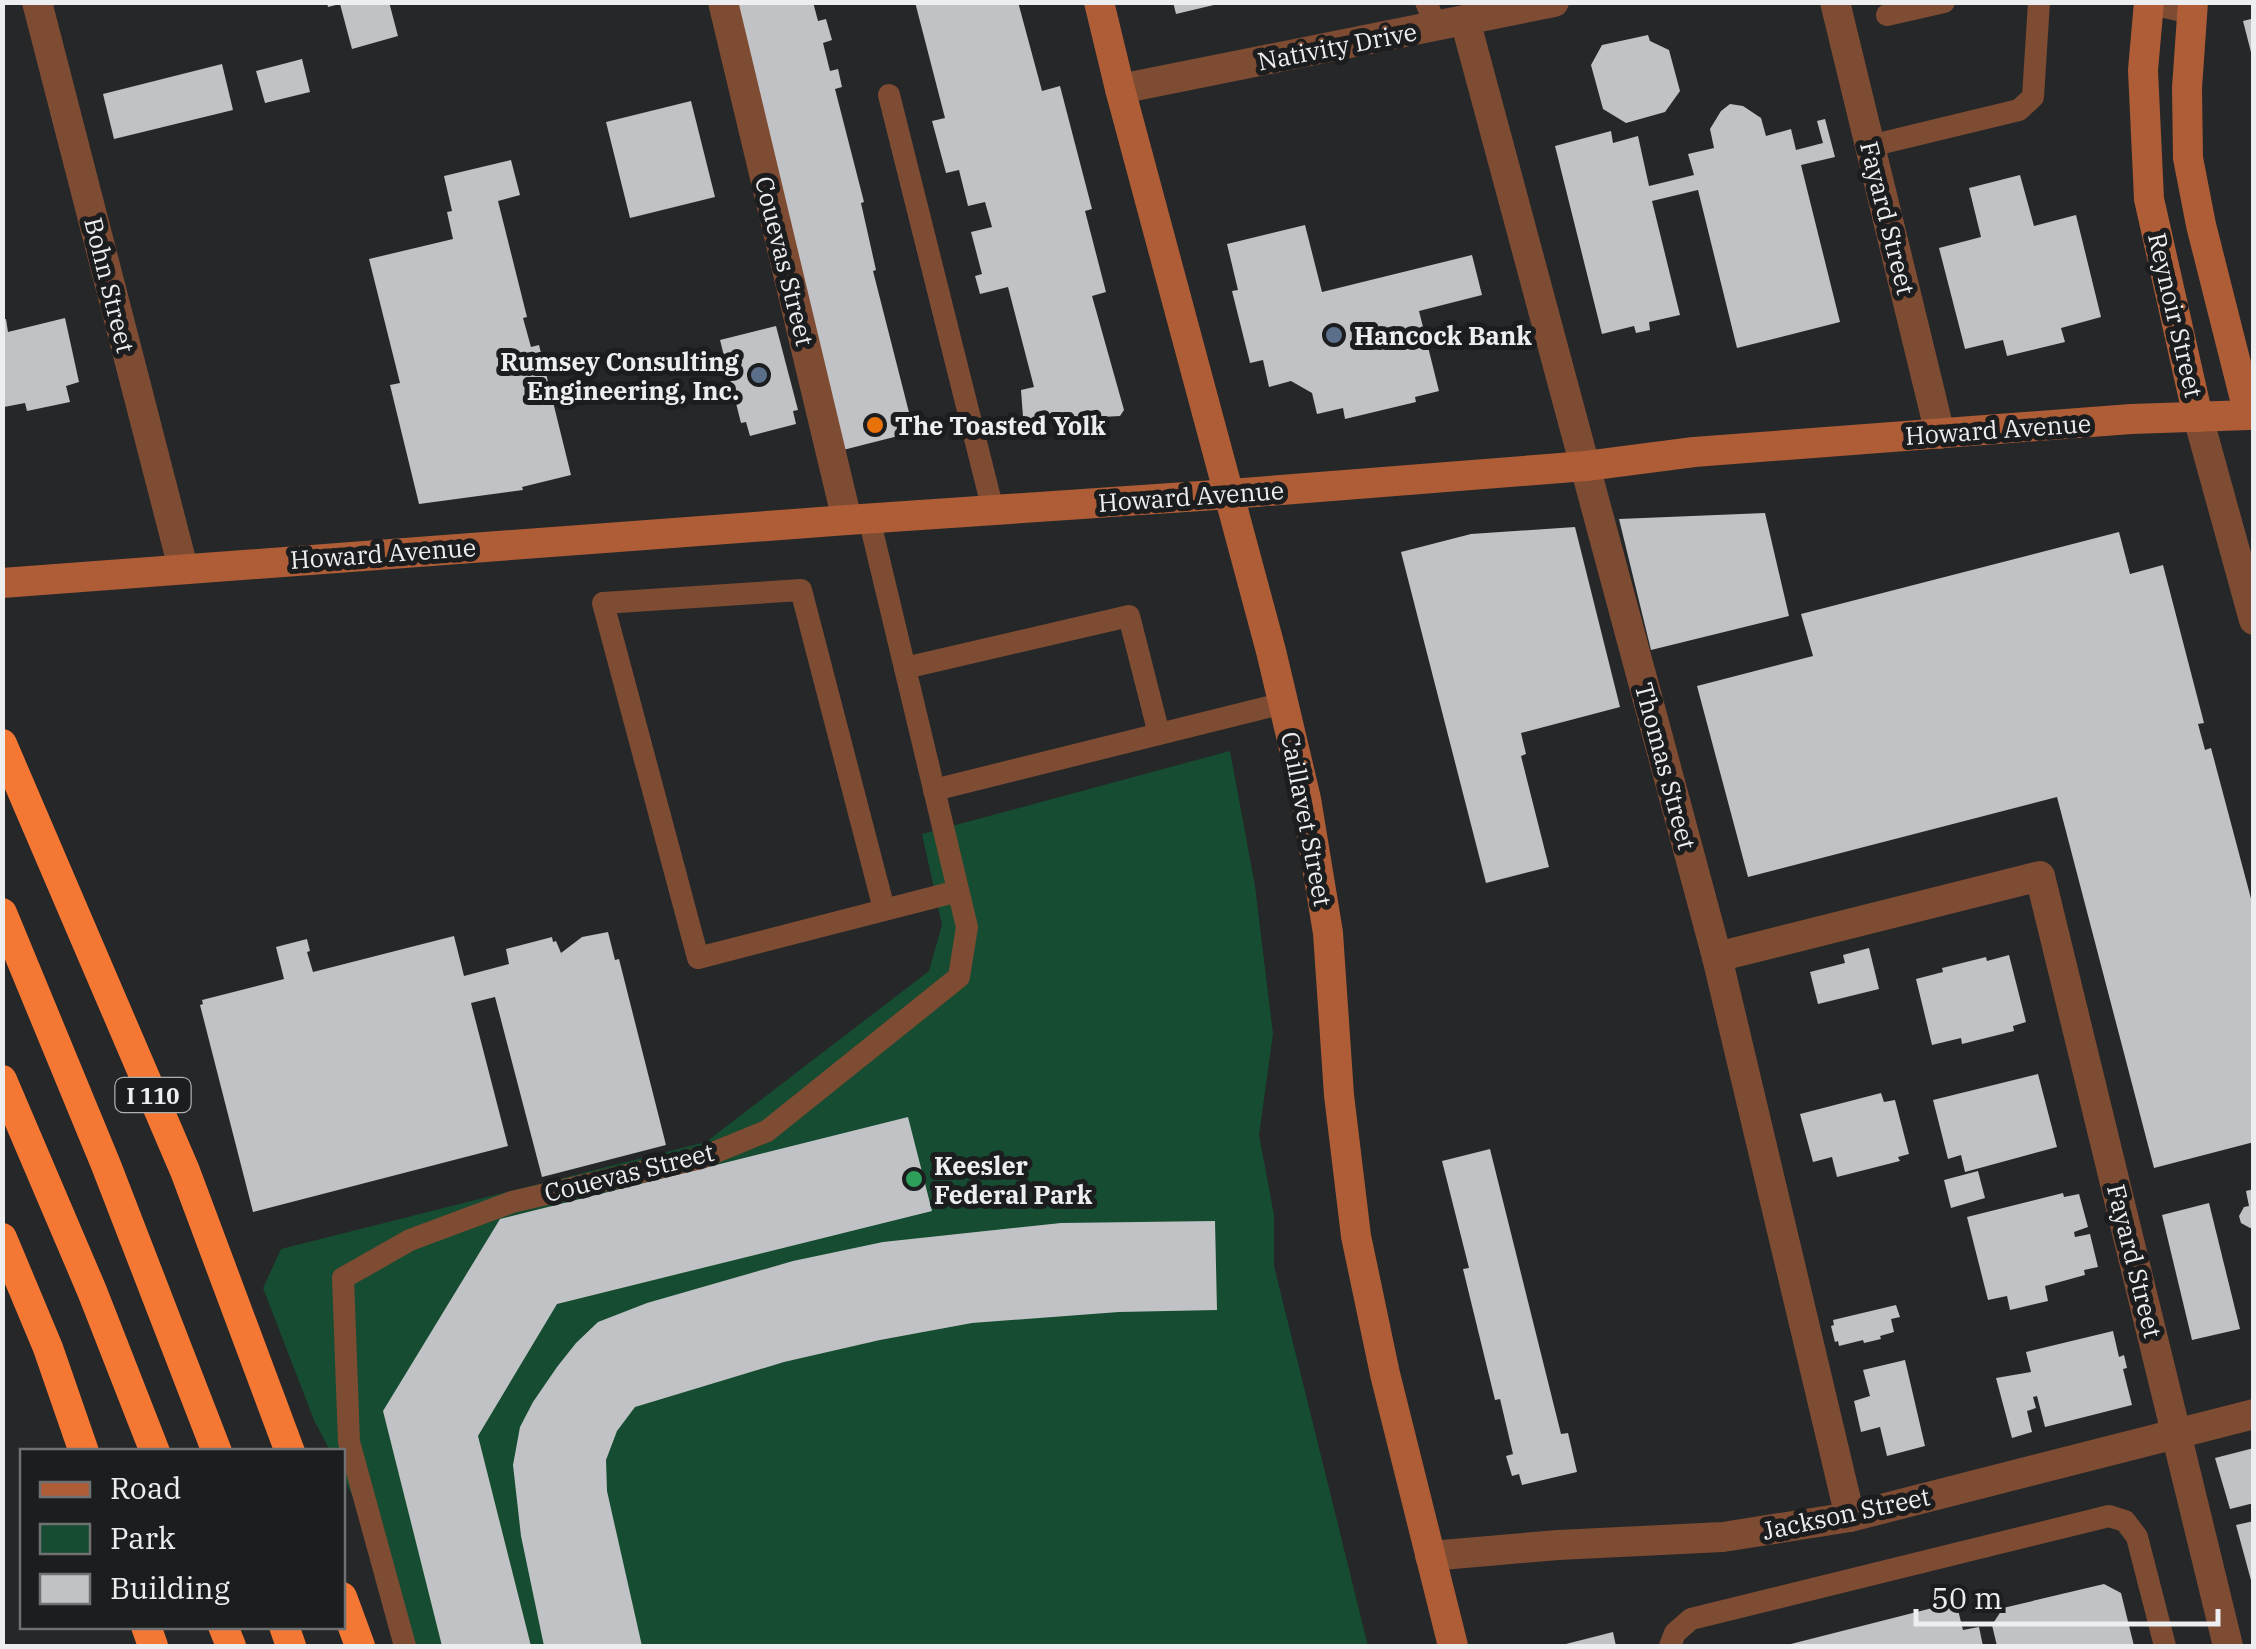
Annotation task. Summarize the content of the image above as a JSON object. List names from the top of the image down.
{
  "streets": {
    "highway": ["I 110"],
    "main road": ["Reynoir Street", "Howard Avenue", "Caillavet Street"],
    "street": [
      "Nativity Drive",
      "Fayard Street",
      "Couevas Street",
      "Bohn Street",
      "Thomas Street",
      "Jackson Street"
    ]
  },
  "crossings": [
    ["Nativity Drive", "Thomas Street"],
    ["Nativity Drive", "Caillavet Street"],
    ["Fayard Street", "Howard Avenue"],
    ["Fayard Street", "Thomas Street"],
    ["Fayard Street", "Jackson Street"],
    ["Couevas Street", "Howard Avenue"],
    ["Bohn Street", "Howard Avenue"],
    ["Reynoir Street", "Howard Avenue"],
    ["Howard Avenue", "Thomas Street"],
    ["Howard Avenue", "Caillavet Street"],
    ["Thomas Street", "Jackson Street"],
    ["Caillavet Street", "Jackson Street"]
  ],
  "places": [
    "Hancock Bank",
    "Rumsey Consulting Engineering, Inc.",
    "The Toasted Yolk",
    "Keesler Federal Park"
  ],
  "legend": ["Road", "Park", "Building"],
  "scale_bar": "50 m"
}
